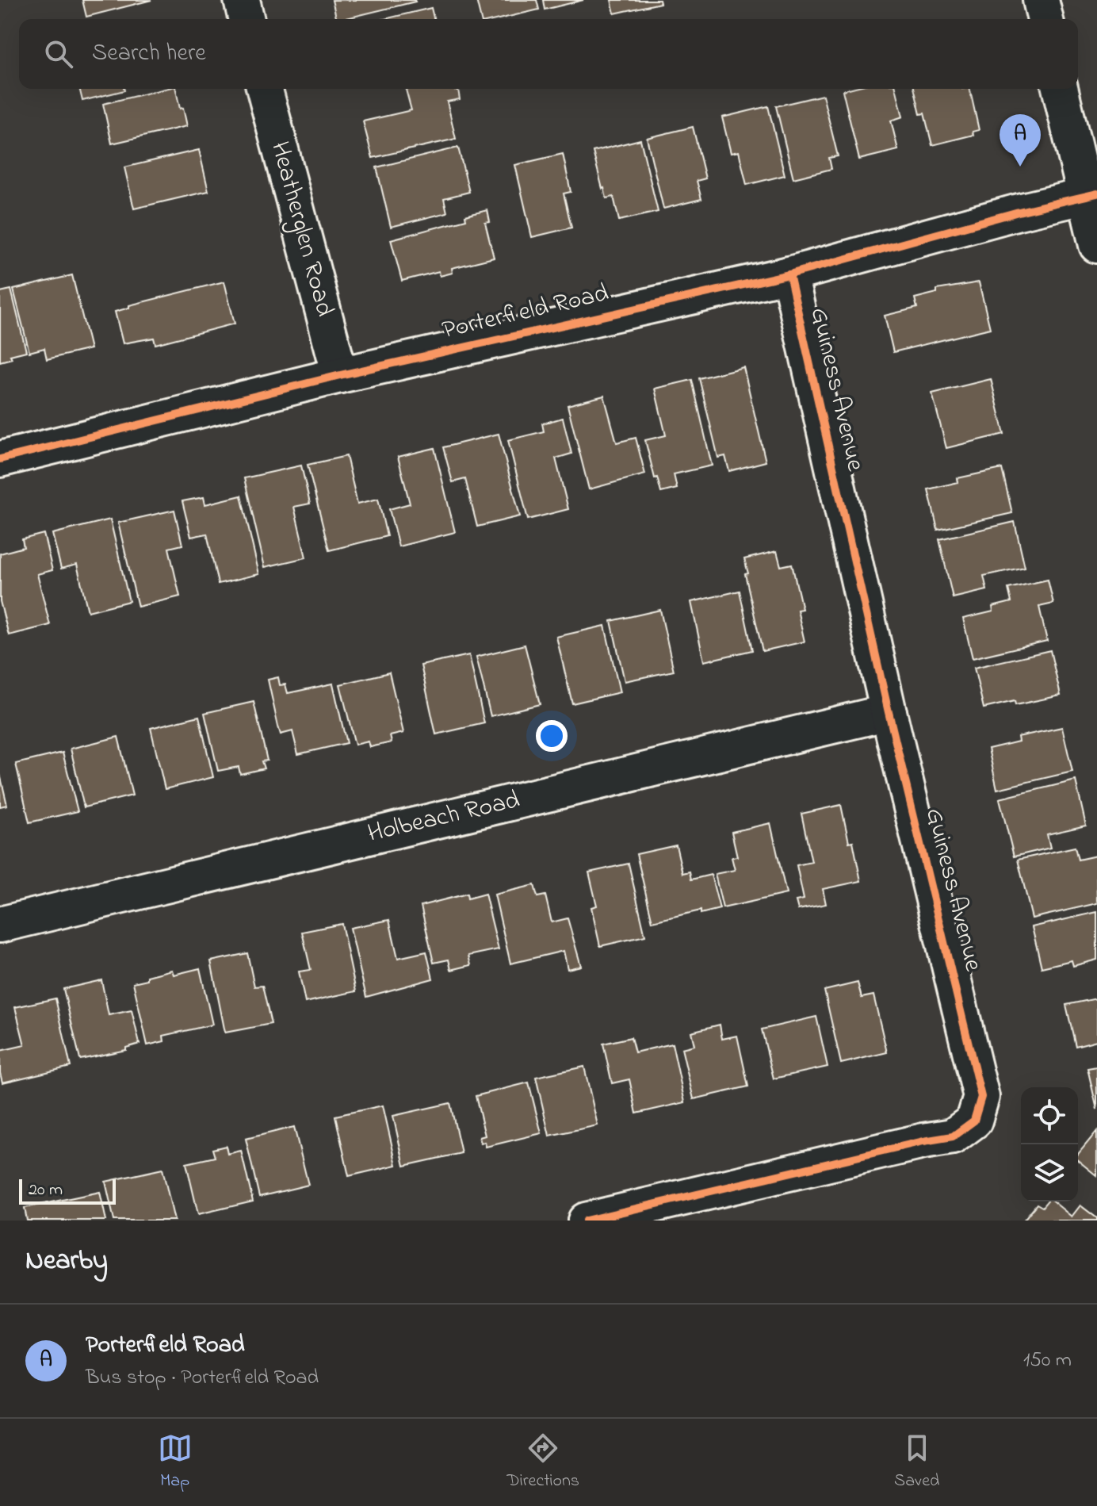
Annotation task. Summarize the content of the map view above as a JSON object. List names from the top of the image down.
{
  "streets": {
    "street": [
      "Heatherglen Road",
      "Porterfield Road",
      "Guiness Avenue",
      "Holbeach Road"
    ]
  },
  "crossings": [
    ["Heatherglen Road", "Porterfield Road"],
    ["Porterfield Road", "Guiness Avenue"],
    ["Guiness Avenue", "Holbeach Road"]
  ],
  "scale_bar": "20 m",
  "page": {
    "search": "Search here",
    "pins": "A",
    "scale": "20 m",
    "heading": "Nearby",
    "list": [
      {
        "mark": "A",
        "name": "Porterfield Road",
        "note": "Bus stop · Porterfield Road",
        "value": "150 m"
      }
    ],
    "nav": ["Map", "Directions", "Saved"]
  }
}
